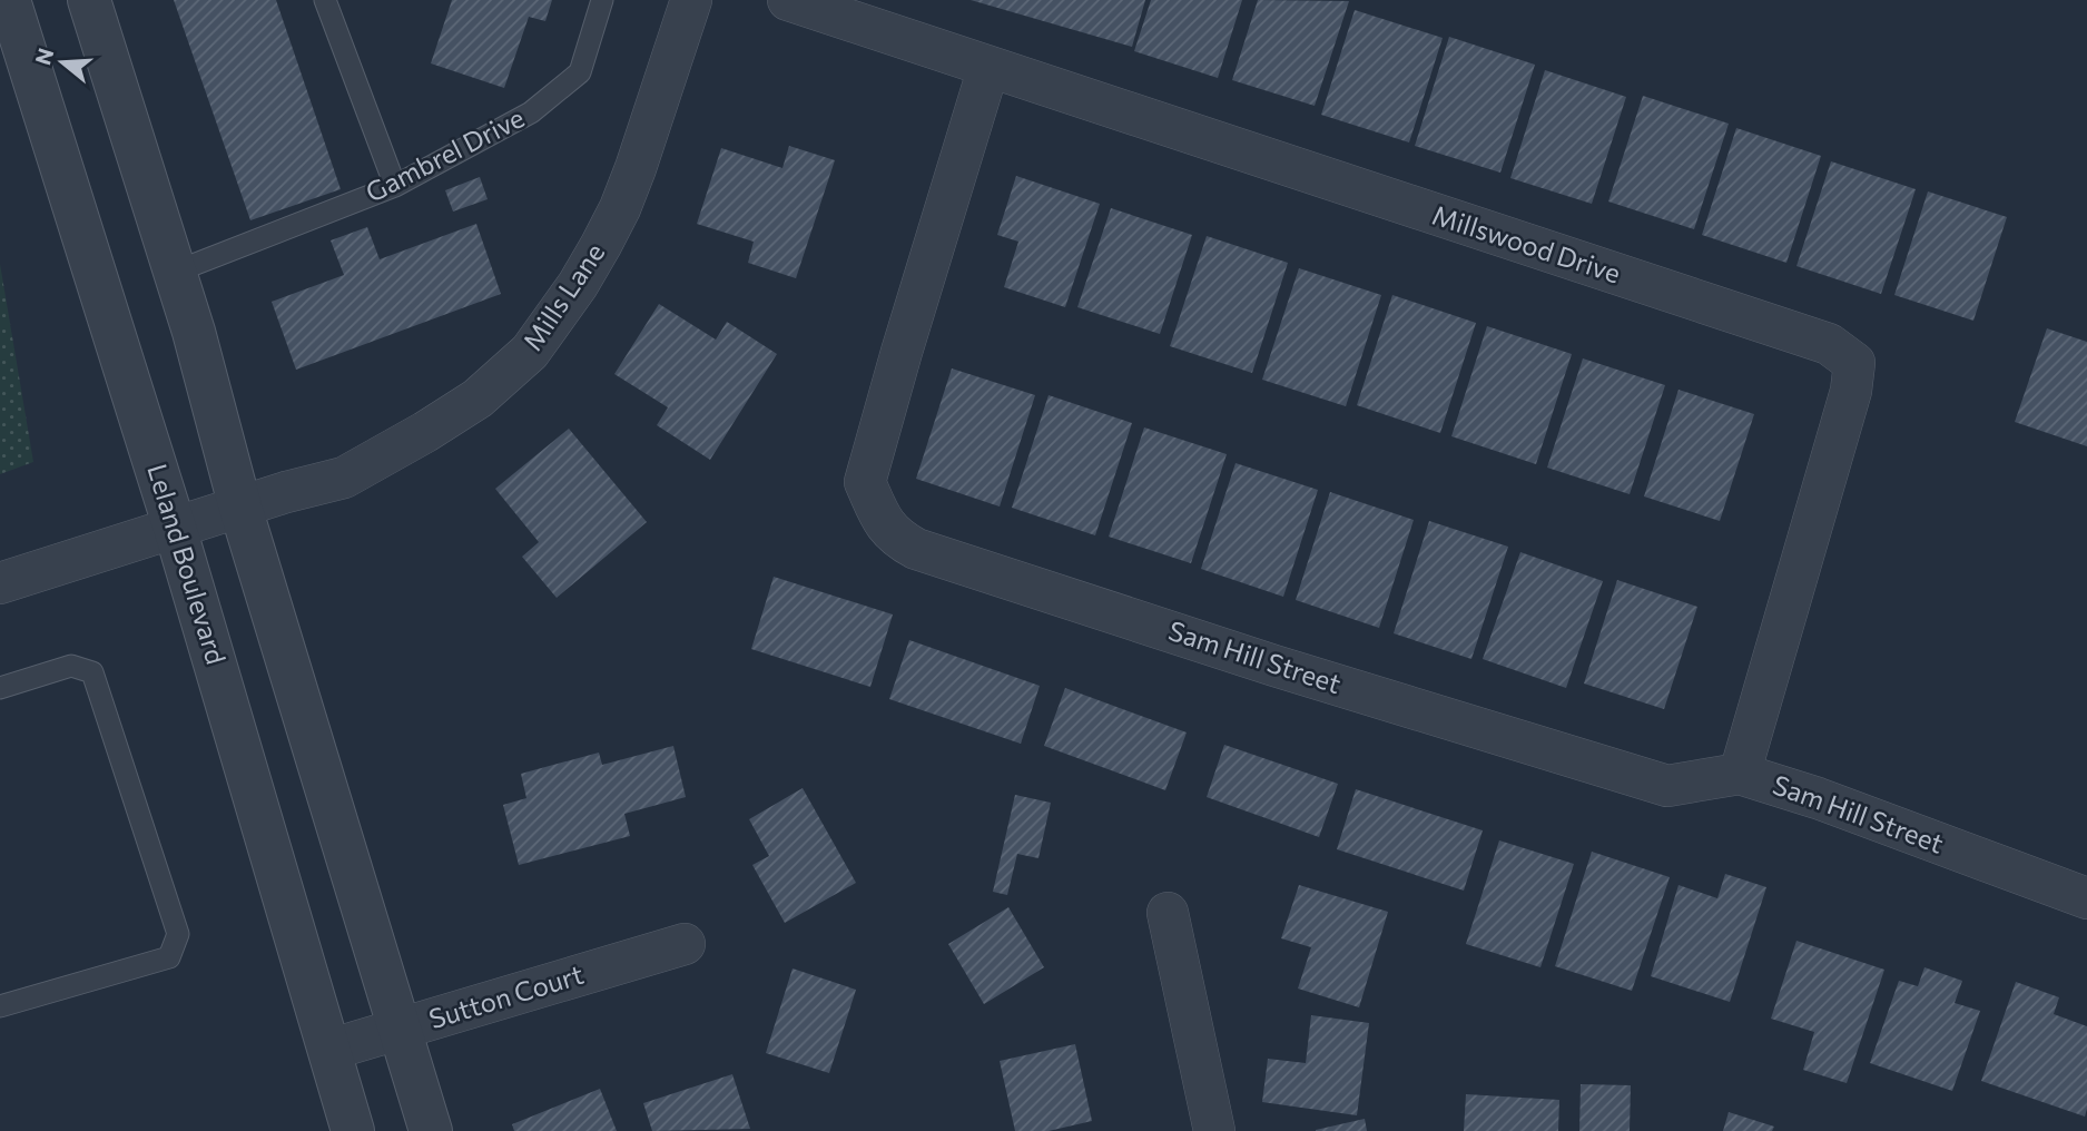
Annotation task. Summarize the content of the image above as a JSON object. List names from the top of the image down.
{
  "streets": {
    "street": [
      "Millswood Drive",
      "Mills Lane",
      "Leland Boulevard",
      "Sam Hill Street",
      "Sutton Court"
    ],
    "lane": ["Gambrel Drive"]
  },
  "crossings": [
    ["Millswood Drive", "Sam Hill Street"],
    ["Mills Lane", "Leland Boulevard"],
    ["Leland Boulevard", "Sutton Court"]
  ],
  "north": "left"
}
